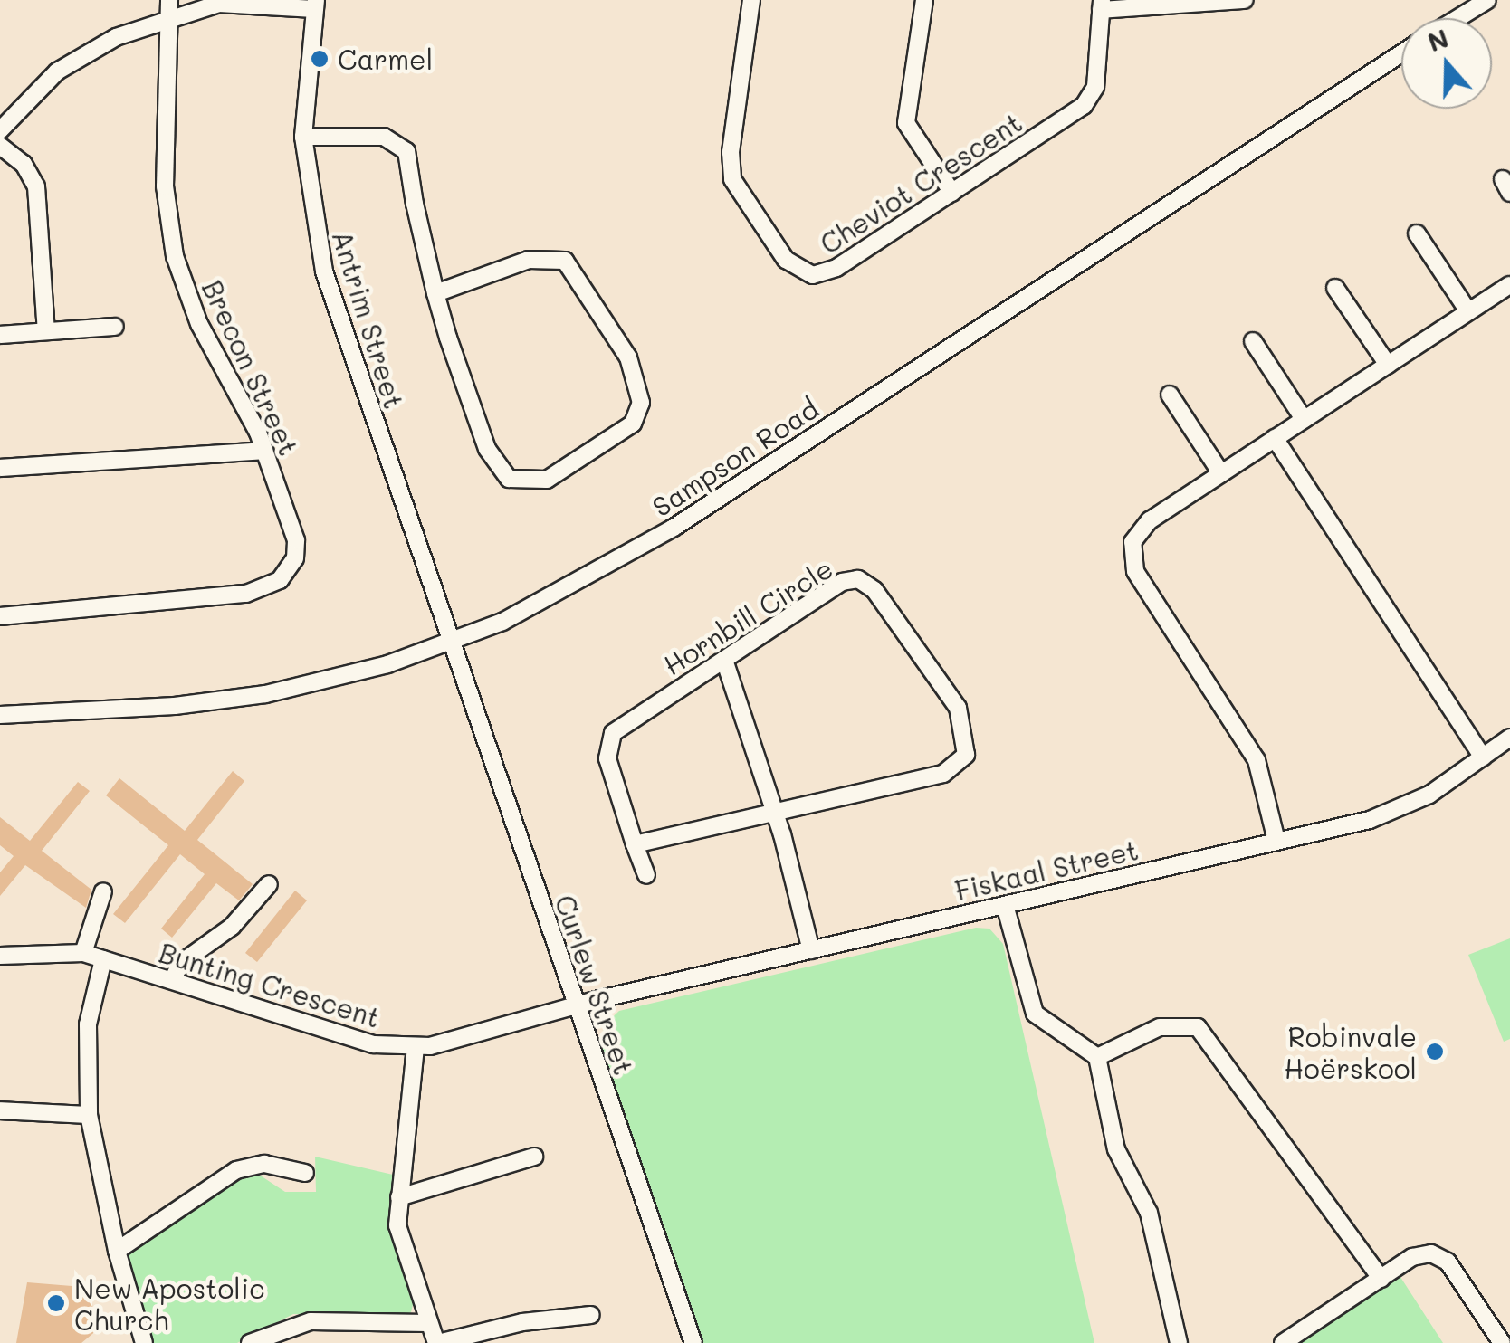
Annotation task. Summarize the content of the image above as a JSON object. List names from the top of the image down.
{
  "streets": {
    "street": [
      "Cheviot Crescent",
      "Antrim Street",
      "Brecon Street",
      "Sampson Road",
      "Hornbill Circle",
      "Fiskaal Street",
      "Bunting Crescent",
      "Curlew Street"
    ]
  },
  "crossings": [
    ["Antrim Street", "Sampson Road"],
    ["Antrim Street", "Curlew Street"],
    ["Sampson Road", "Curlew Street"],
    ["Fiskaal Street", "Bunting Crescent"],
    ["Fiskaal Street", "Curlew Street"],
    ["Bunting Crescent", "Curlew Street"]
  ],
  "places": ["Carmel", "Robinvale Hoërskool", "New Apostolic Church"],
  "north": "top"
}
